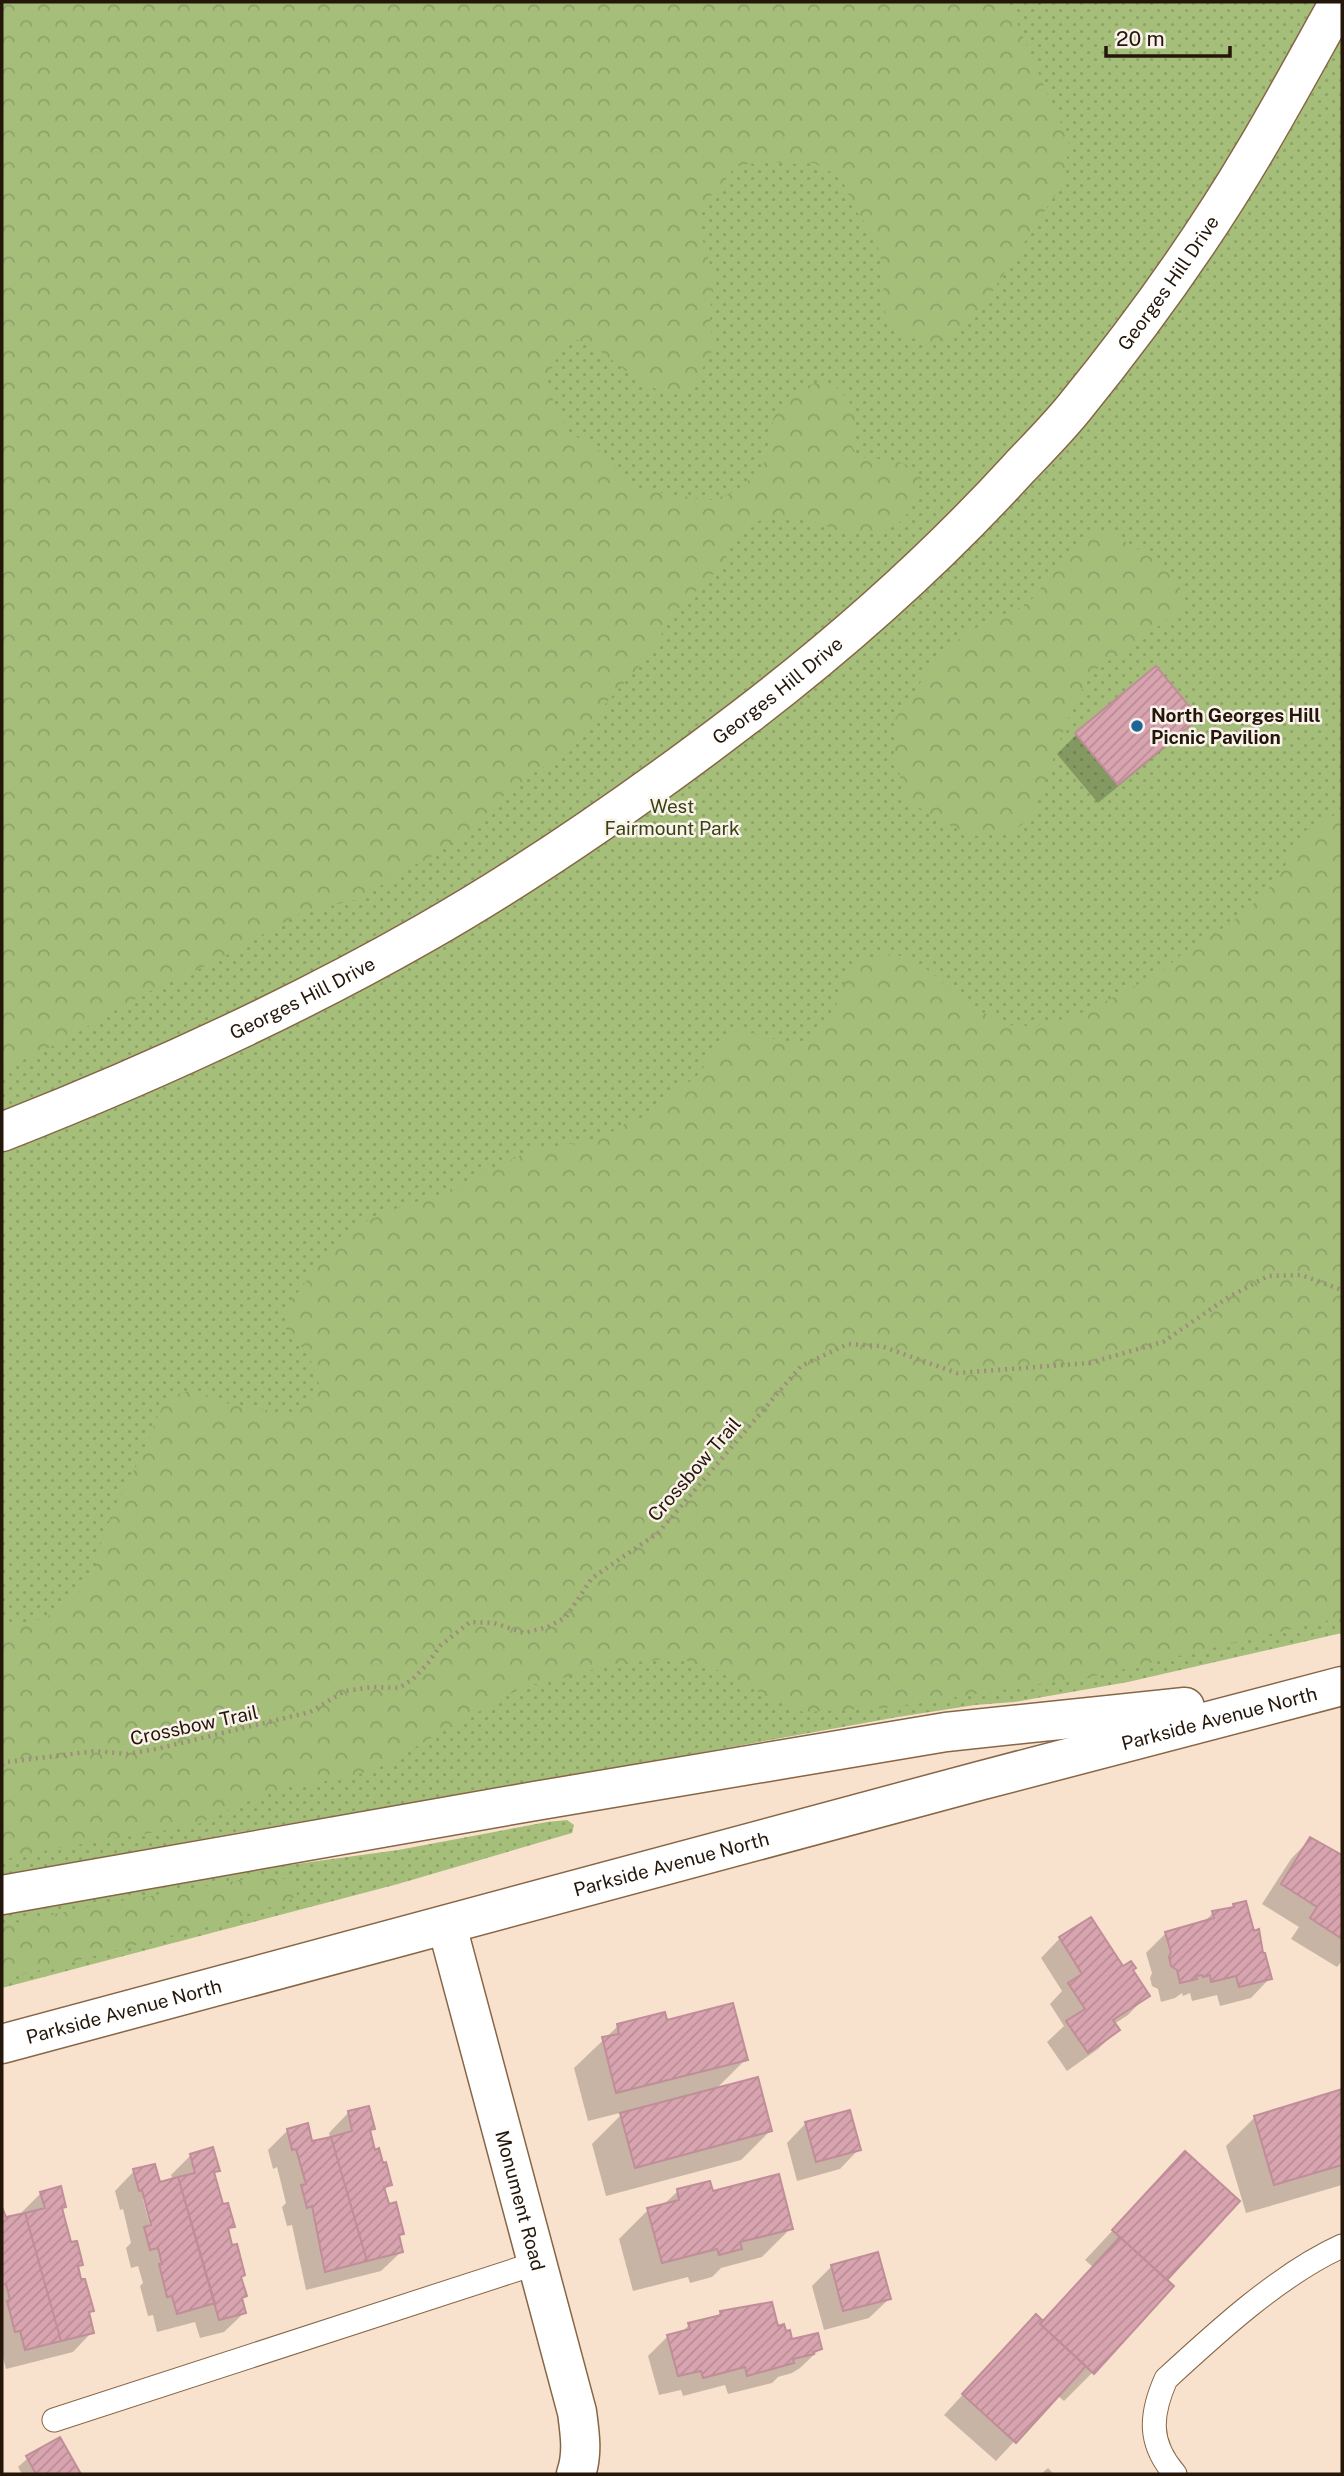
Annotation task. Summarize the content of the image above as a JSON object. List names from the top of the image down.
{
  "streets": {
    "main road": ["Georges Hill Drive", "Parkside Avenue North", "Monument Road"],
    "path": ["Crossbow Trail"]
  },
  "crossings": [
    ["Parkside Avenue North", "Monument Road"]
  ],
  "parks": ["West Fairmount Park"],
  "places": ["North Georges Hill Picnic Pavilion"],
  "scale_bar": "20 m"
}
